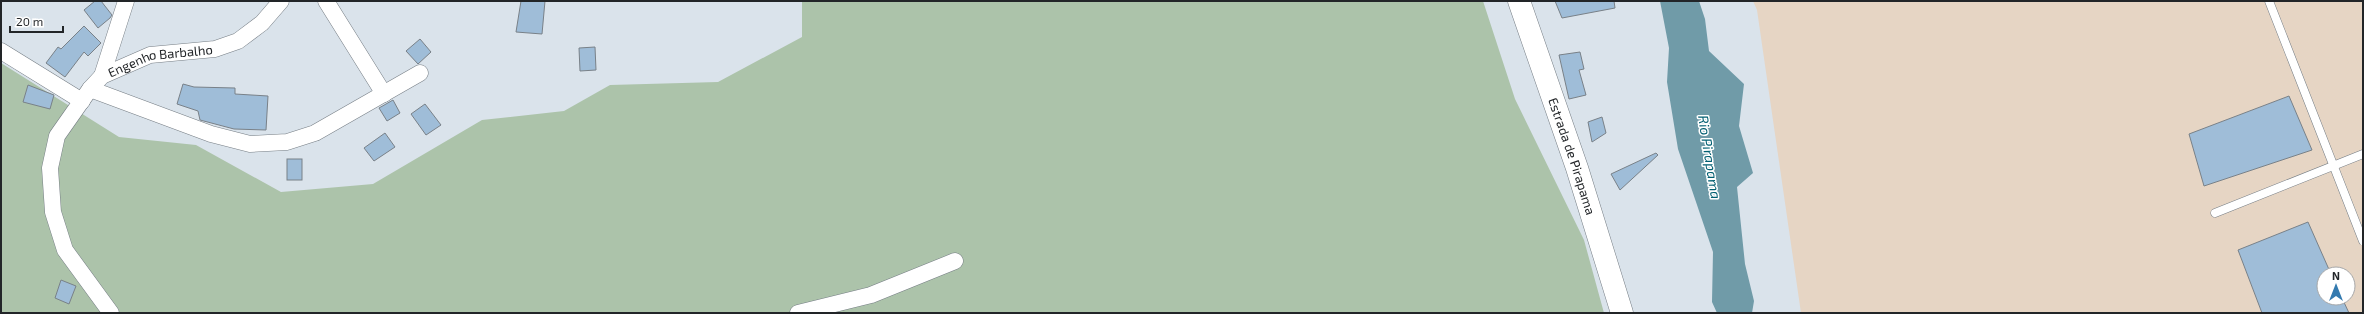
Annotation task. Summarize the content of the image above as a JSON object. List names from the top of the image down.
{
  "streets": {
    "main road": ["Estrada de Pirapama"],
    "street": ["Engenho Barbalho"]
  },
  "water": ["Rio Pirapama"],
  "scale_bar": "20 m",
  "north": "top"
}
